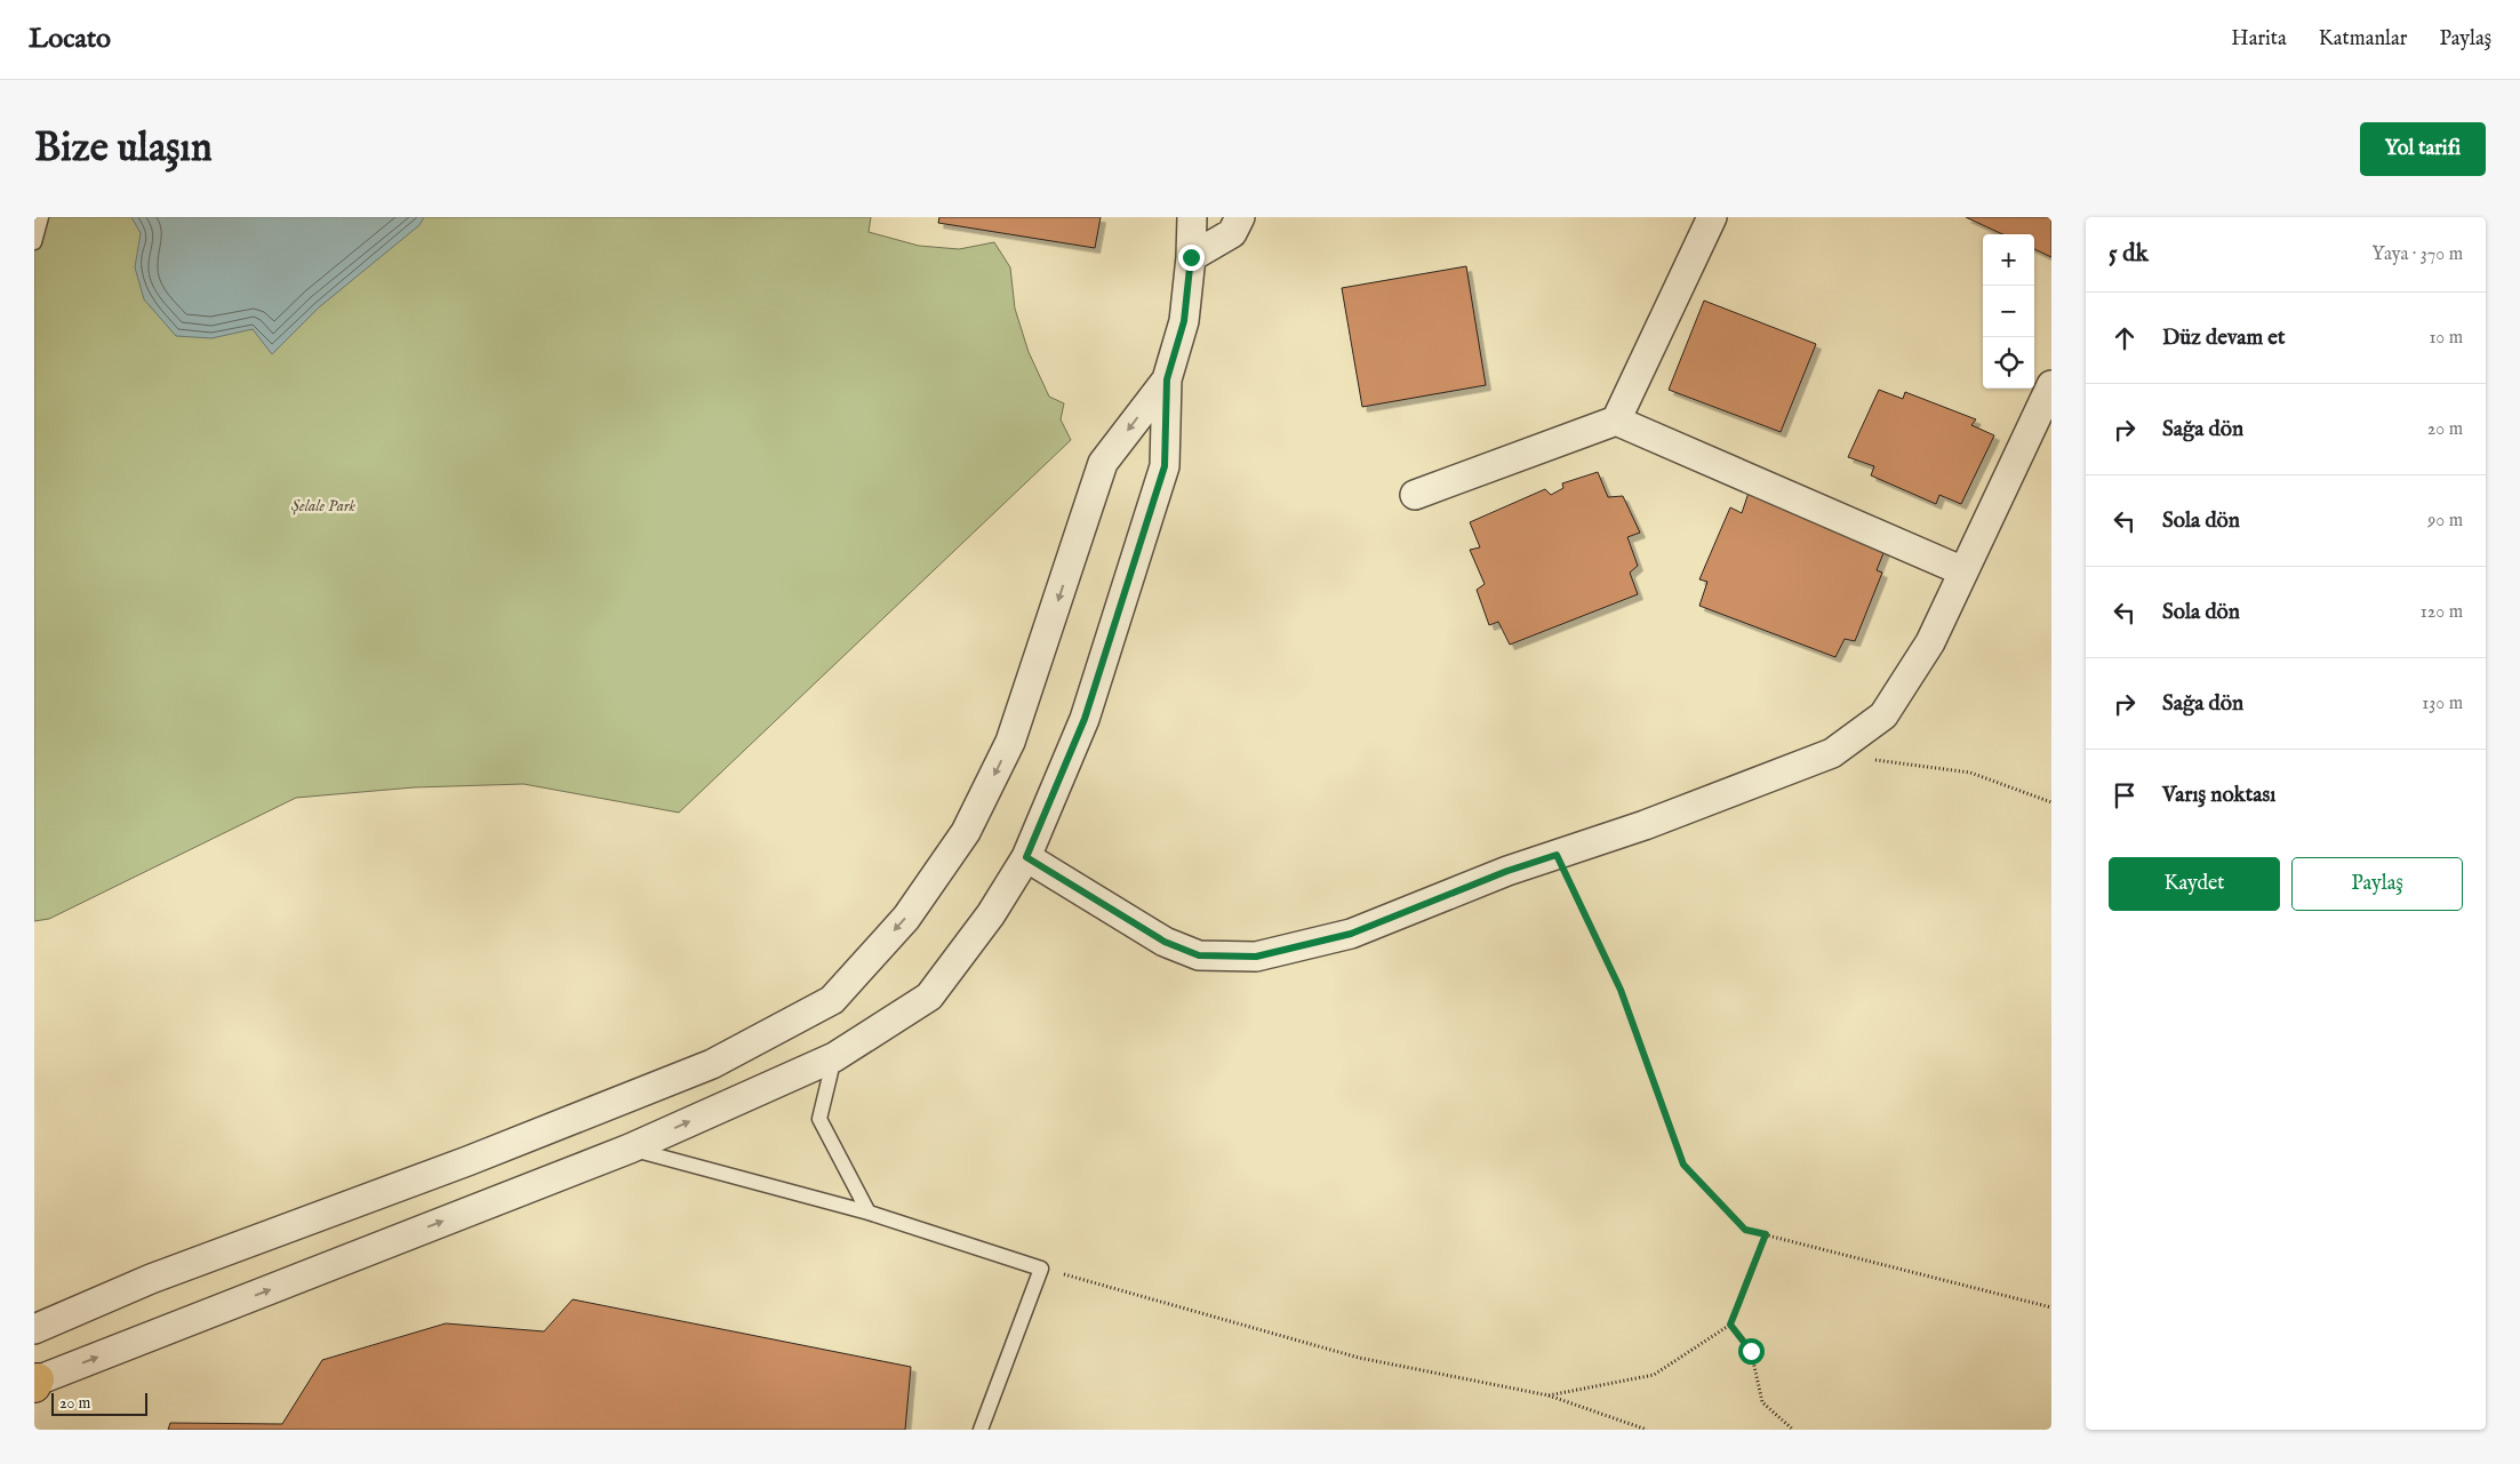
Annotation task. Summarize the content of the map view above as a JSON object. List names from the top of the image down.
{
  "parks": ["Şelale Park"],
  "scale_bar": "20 m",
  "page": {
    "header": "Locato",
    "nav": ["Harita", "Katmanlar", "Paylaş"],
    "buttons": [
      "Yol tarifi",
      ["Kaydet", "Paylaş"]
    ],
    "title": "Bize ulaşın",
    "heading": ["5 dk", "Yaya · 370 m"],
    "map_buttons": ["+", "−"],
    "list": [
      ["Düz devam et", "10 m"],
      ["Sağa dön", "20 m"],
      ["Sola dön", "90 m"],
      ["Sola dön", "120 m"],
      ["Sağa dön", "130 m"],
      "Varış noktası"
    ],
    "scale": "20 m"
  }
}
